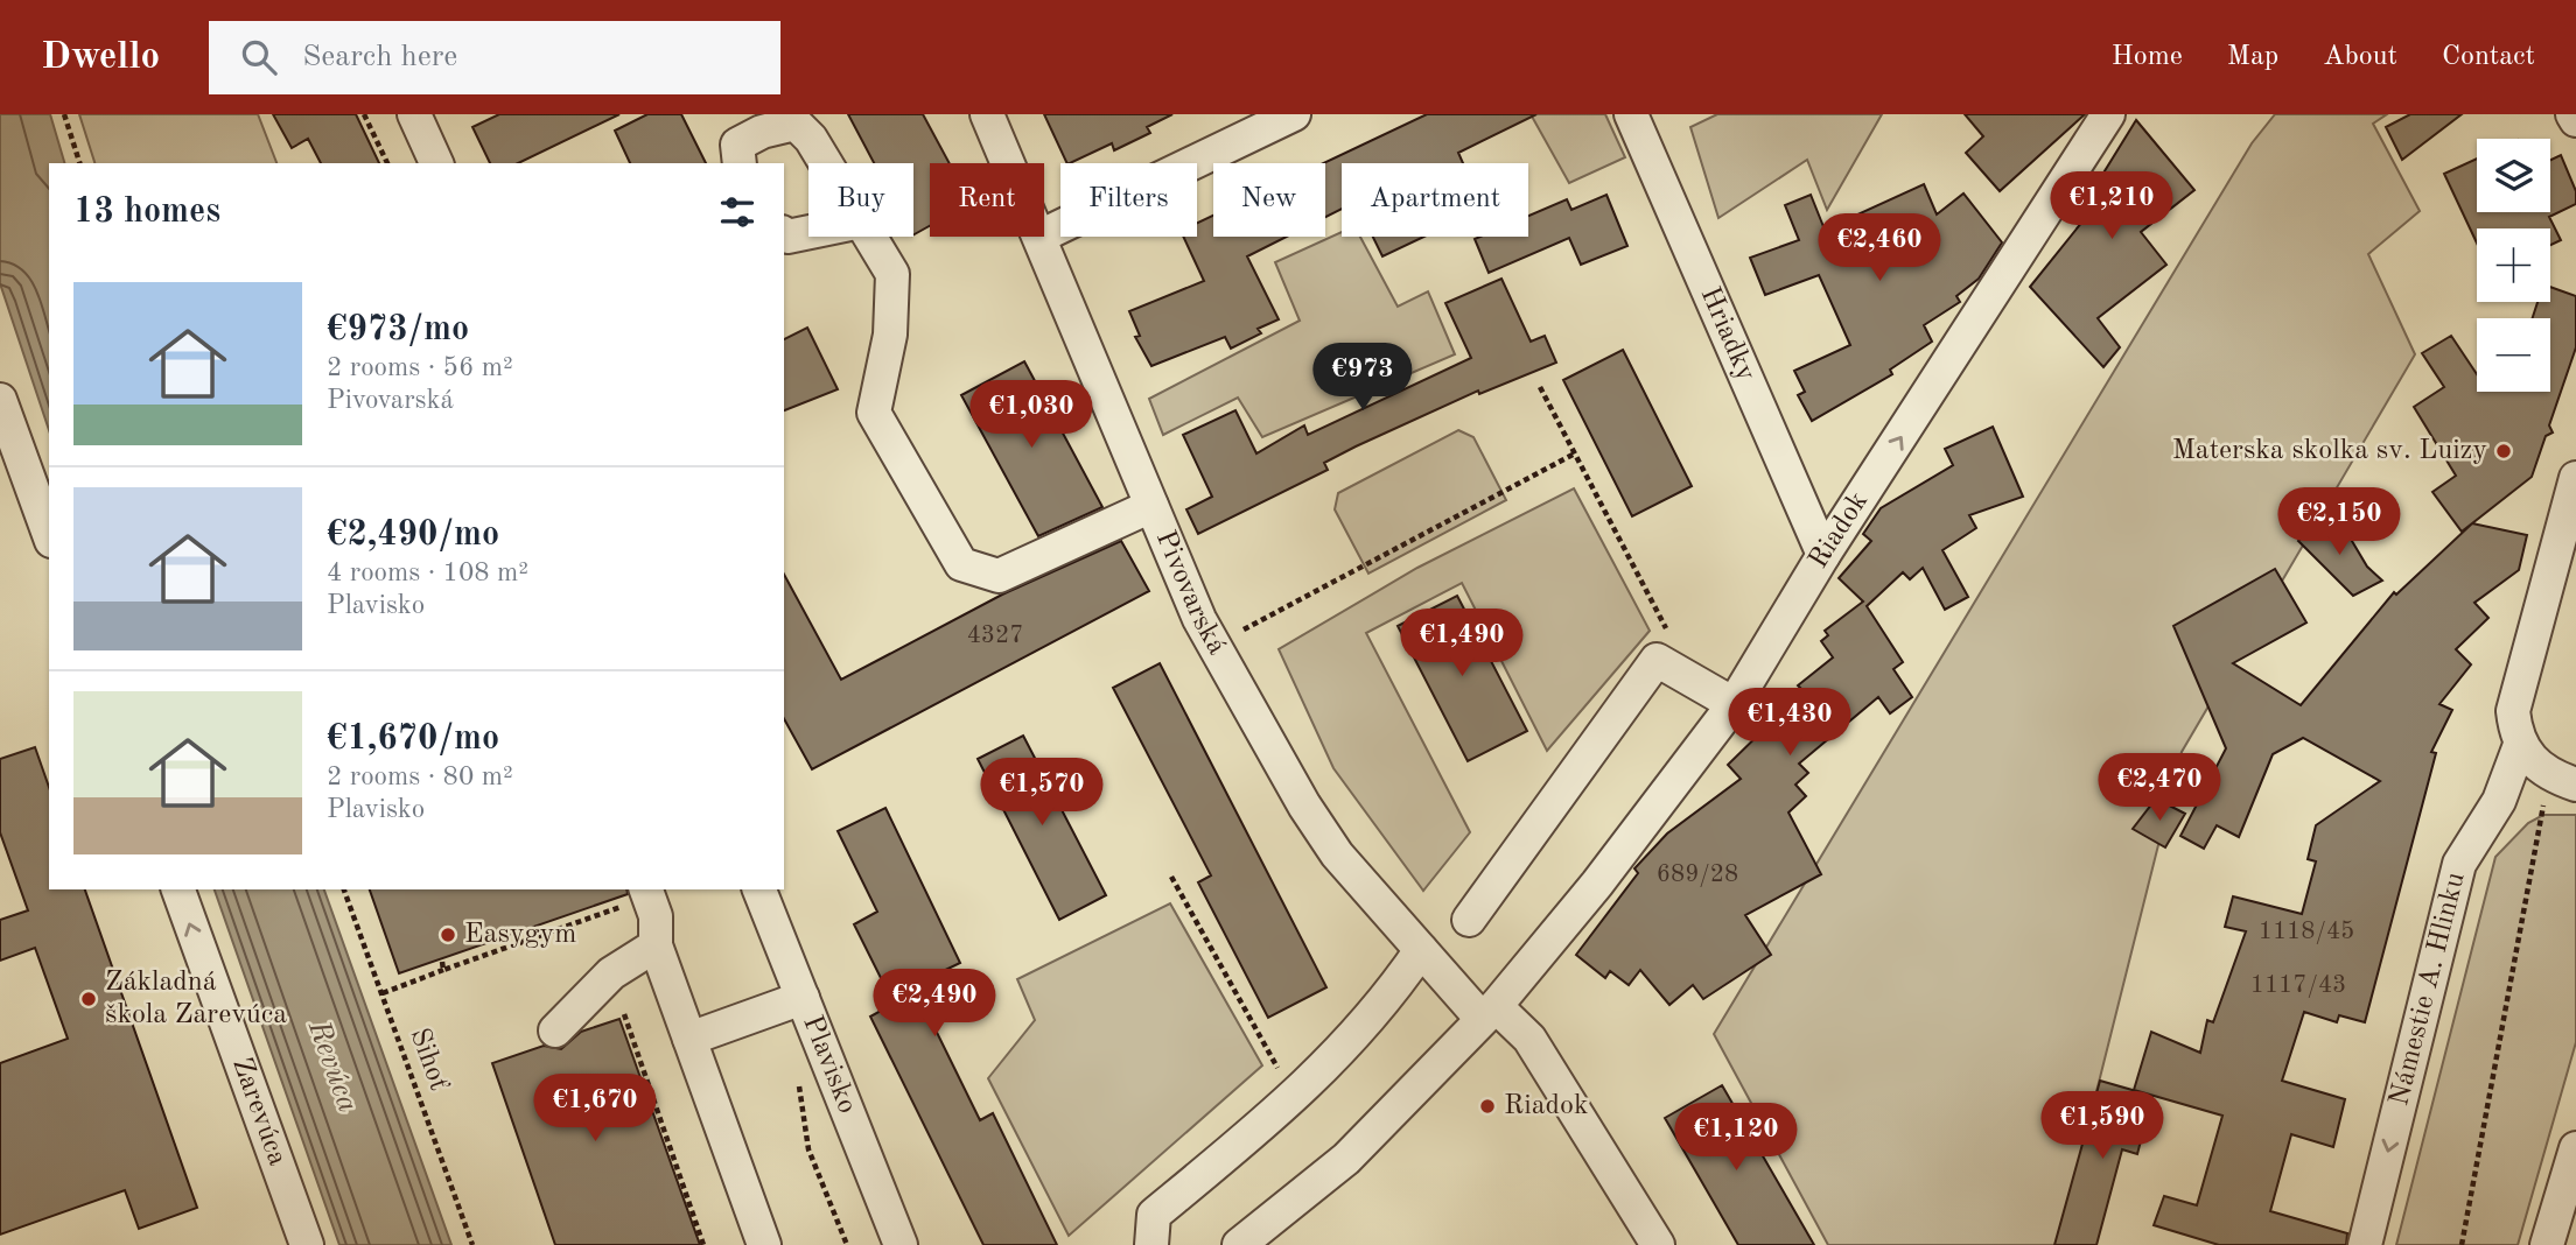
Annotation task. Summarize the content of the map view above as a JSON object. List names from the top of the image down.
{
  "streets": {
    "street": [
      "Hriadky",
      "Riadok",
      "Pivovarská",
      "Námestie A. Hlinku",
      "Plavisko",
      "Zarevúca"
    ],
    "path": ["Sihoť"]
  },
  "crossings": [
    ["Hriadky", "Riadok"],
    ["Riadok", "Pivovarská"]
  ],
  "one_way": ["Riadok", "Námestie A. Hlinku", "Zarevúca"],
  "water": ["Revúca"],
  "places": [
    "Materska skolka sv. Luizy",
    "Easygym",
    "Základná škola Zarevúca",
    "Riadok"
  ],
  "house_numbers": [
    "4327",
    "689/28",
    "1118/45",
    "1117/43"
  ],
  "page": {
    "header": "Dwello",
    "search": "Search here",
    "nav": [
      "Home",
      "Map",
      "About",
      "Contact"
    ],
    "map_buttons": ["+", "−"],
    "chip": [
      "Buy",
      "Rent",
      "Filters",
      "New",
      "Apartment"
    ],
    "heading": "13 homes",
    "price": [
      "€1,210",
      "€2,460",
      "€973",
      "€1,030",
      "€2,150",
      "€1,490",
      "€1,430",
      "€2,470",
      "€1,570",
      "€2,490",
      "€1,670",
      "€1,590",
      "€1,120"
    ],
    "list": [
      {
        "name": "€973/mo",
        "note": "2 rooms · 56 m² · Pivovarská"
      },
      {
        "name": "€2,490/mo",
        "note": "4 rooms · 108 m² · Plavisko"
      },
      {
        "name": "€1,670/mo",
        "note": "2 rooms · 80 m² · Plavisko"
      }
    ]
  }
}
